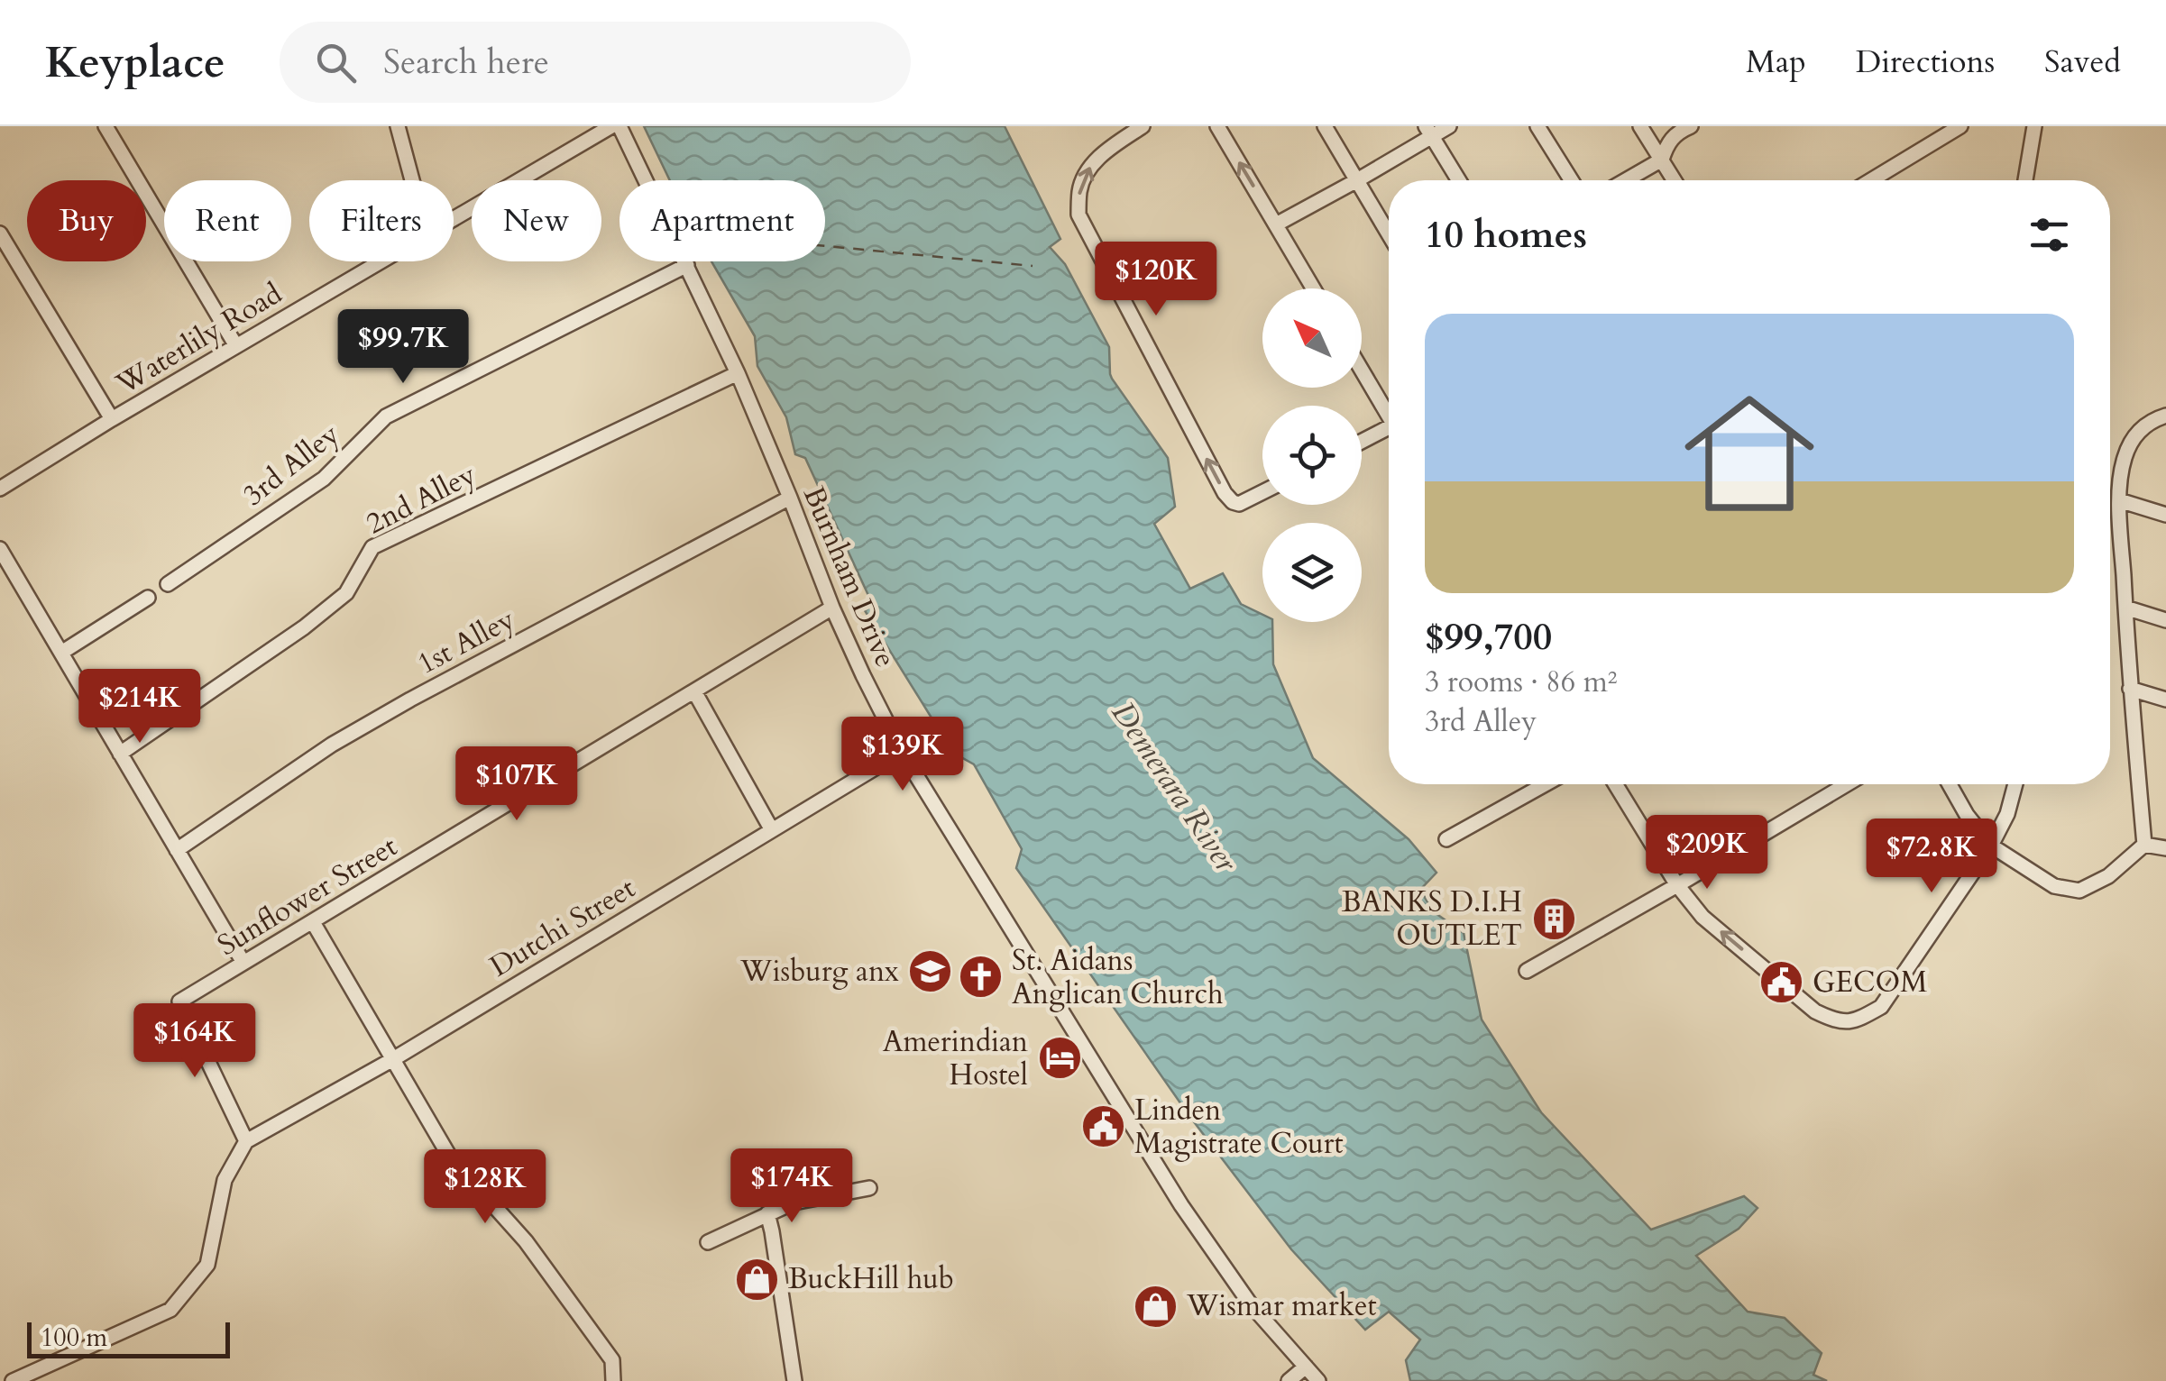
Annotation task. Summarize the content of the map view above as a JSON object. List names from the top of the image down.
{
  "streets": {
    "street": [
      "Waterlily Road",
      "3rd Alley",
      "2nd Alley",
      "Burnham Drive",
      "1st Alley",
      "Sunflower Street",
      "Dutchi Street"
    ]
  },
  "crossings": [
    ["3rd Alley", "Burnham Drive"],
    ["2nd Alley", "Burnham Drive"],
    ["Burnham Drive", "1st Alley"],
    ["Burnham Drive", "Sunflower Street"],
    ["Burnham Drive", "Dutchi Street"],
    ["Sunflower Street", "Dutchi Street"]
  ],
  "water": ["Demerara River"],
  "places": {
    "building": ["BANKS D.I.H OUTLET"],
    "school or university": ["Wisburg anx"],
    "church": ["St. Aidans Anglican Church"],
    "public building": ["GECOM", "Linden Magistrate Court"],
    "hotel": ["Amerindian Hostel"],
    "shop": ["BuckHill hub", "Wismar market"]
  },
  "scale_bar": "100 m",
  "north": "top left",
  "page": {
    "header": "Keyplace",
    "search": "Search here",
    "nav": ["Map", "Directions", "Saved"],
    "chip": [
      "Buy",
      "Rent",
      "Filters",
      "New",
      "Apartment"
    ],
    "heading": "10 homes",
    "price": [
      "$120K",
      "$99.7K",
      "$214K",
      "$139K",
      "$107K",
      "$209K",
      "$72.8K",
      "$164K",
      "$174K",
      "$128K"
    ],
    "list": [
      {
        "name": "$99,700",
        "note": "3 rooms · 86 m² · 3rd Alley"
      }
    ],
    "scale": "100 m"
  }
}
